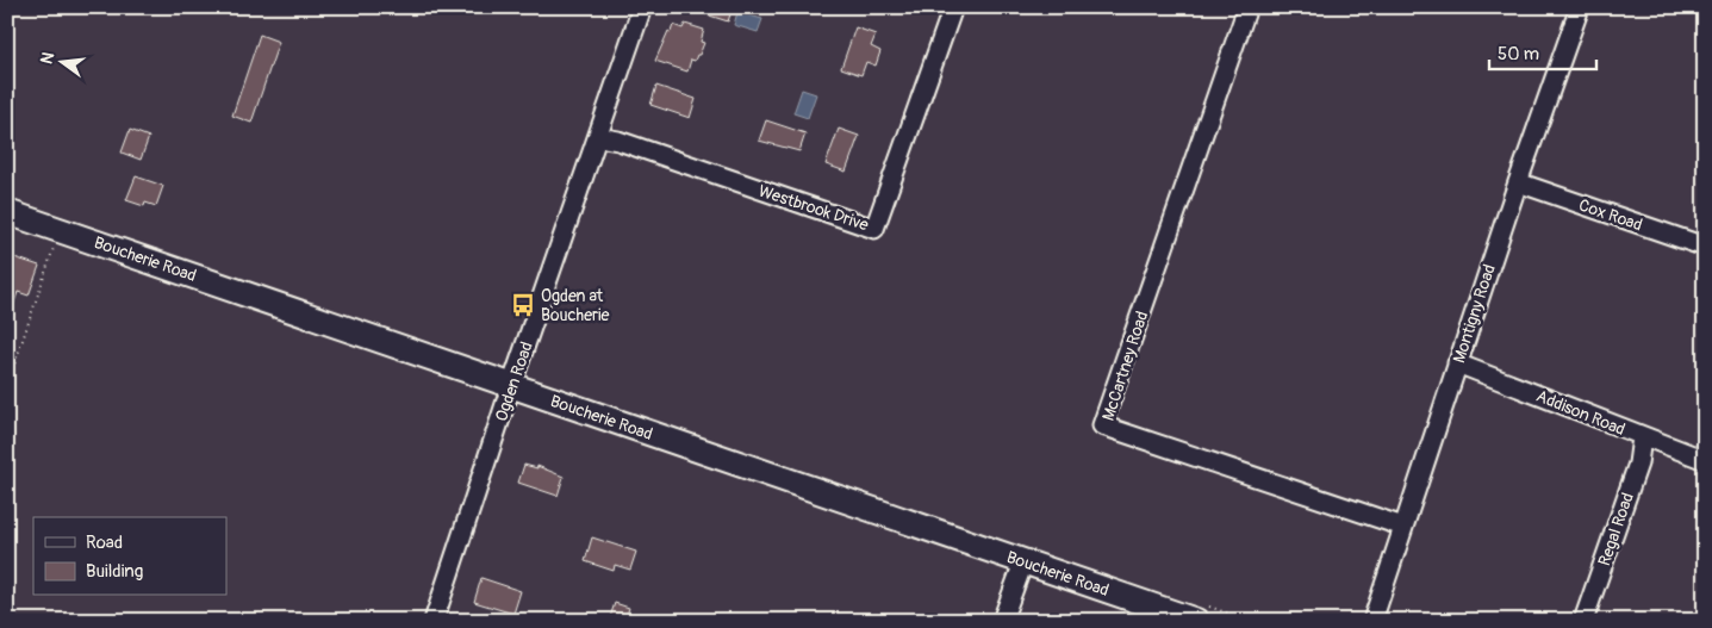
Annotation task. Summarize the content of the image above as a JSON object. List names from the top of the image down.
{
  "streets": {
    "main road": ["Boucherie Road"],
    "street": [
      "Westbrook Drive",
      "Cox Road",
      "Montigny Road",
      "McCartney Road",
      "Ogden Road",
      "Addison Road",
      "Regal Road"
    ]
  },
  "crossings": [
    ["Westbrook Drive", "Ogden Road"],
    ["Cox Road", "Montigny Road"],
    ["Boucherie Road", "Ogden Road"],
    ["Montigny Road", "McCartney Road"],
    ["Montigny Road", "Addison Road"],
    ["Addison Road", "Regal Road"]
  ],
  "places": {
    "bus stop": ["Ogden at Boucherie"]
  },
  "legend": ["Road", "Building"],
  "scale_bar": "50 m",
  "north": "left"
}
